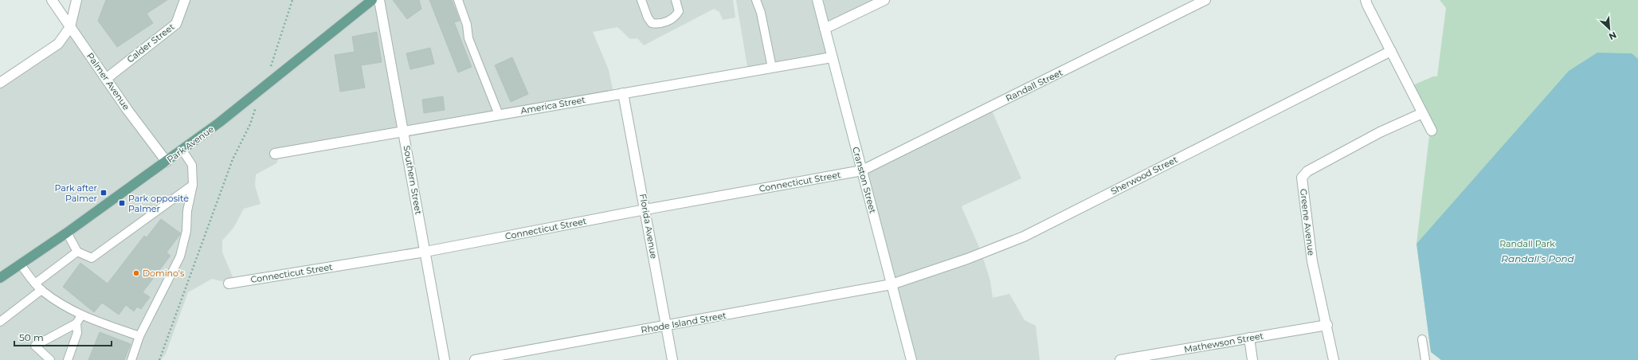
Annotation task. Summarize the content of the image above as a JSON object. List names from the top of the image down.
{
  "streets": {
    "main road": ["Park Avenue"],
    "street": [
      "Calder Street",
      "Palmer Avenue",
      "Randall Street",
      "America Street",
      "Sherwood Street",
      "Southern Street",
      "Cranston Street",
      "Connecticut Street",
      "Greene Avenue",
      "Florida Avenue",
      "Rhode Island Street",
      "Mathewson Street"
    ]
  },
  "crossings": [
    ["Calder Street", "Palmer Avenue"],
    ["Palmer Avenue", "Park Avenue"],
    ["Randall Street", "Cranston Street"],
    ["Randall Street", "Connecticut Street"],
    ["America Street", "Southern Street"],
    ["America Street", "Cranston Street"],
    ["America Street", "Florida Avenue"],
    ["Sherwood Street", "Cranston Street"],
    ["Sherwood Street", "Rhode Island Street"],
    ["Southern Street", "Connecticut Street"],
    ["Cranston Street", "Connecticut Street"],
    ["Cranston Street", "Rhode Island Street"],
    ["Connecticut Street", "Florida Avenue"],
    ["Greene Avenue", "Mathewson Street"],
    ["Florida Avenue", "Rhode Island Street"]
  ],
  "water": ["Randall's Pond"],
  "parks": ["Randall Park"],
  "places": {
    "transit": ["Park after Palmer", "Park opposite Palmer"],
    "other": ["Domino's"]
  },
  "scale_bar": "50 m",
  "north": "bottom right"
}
